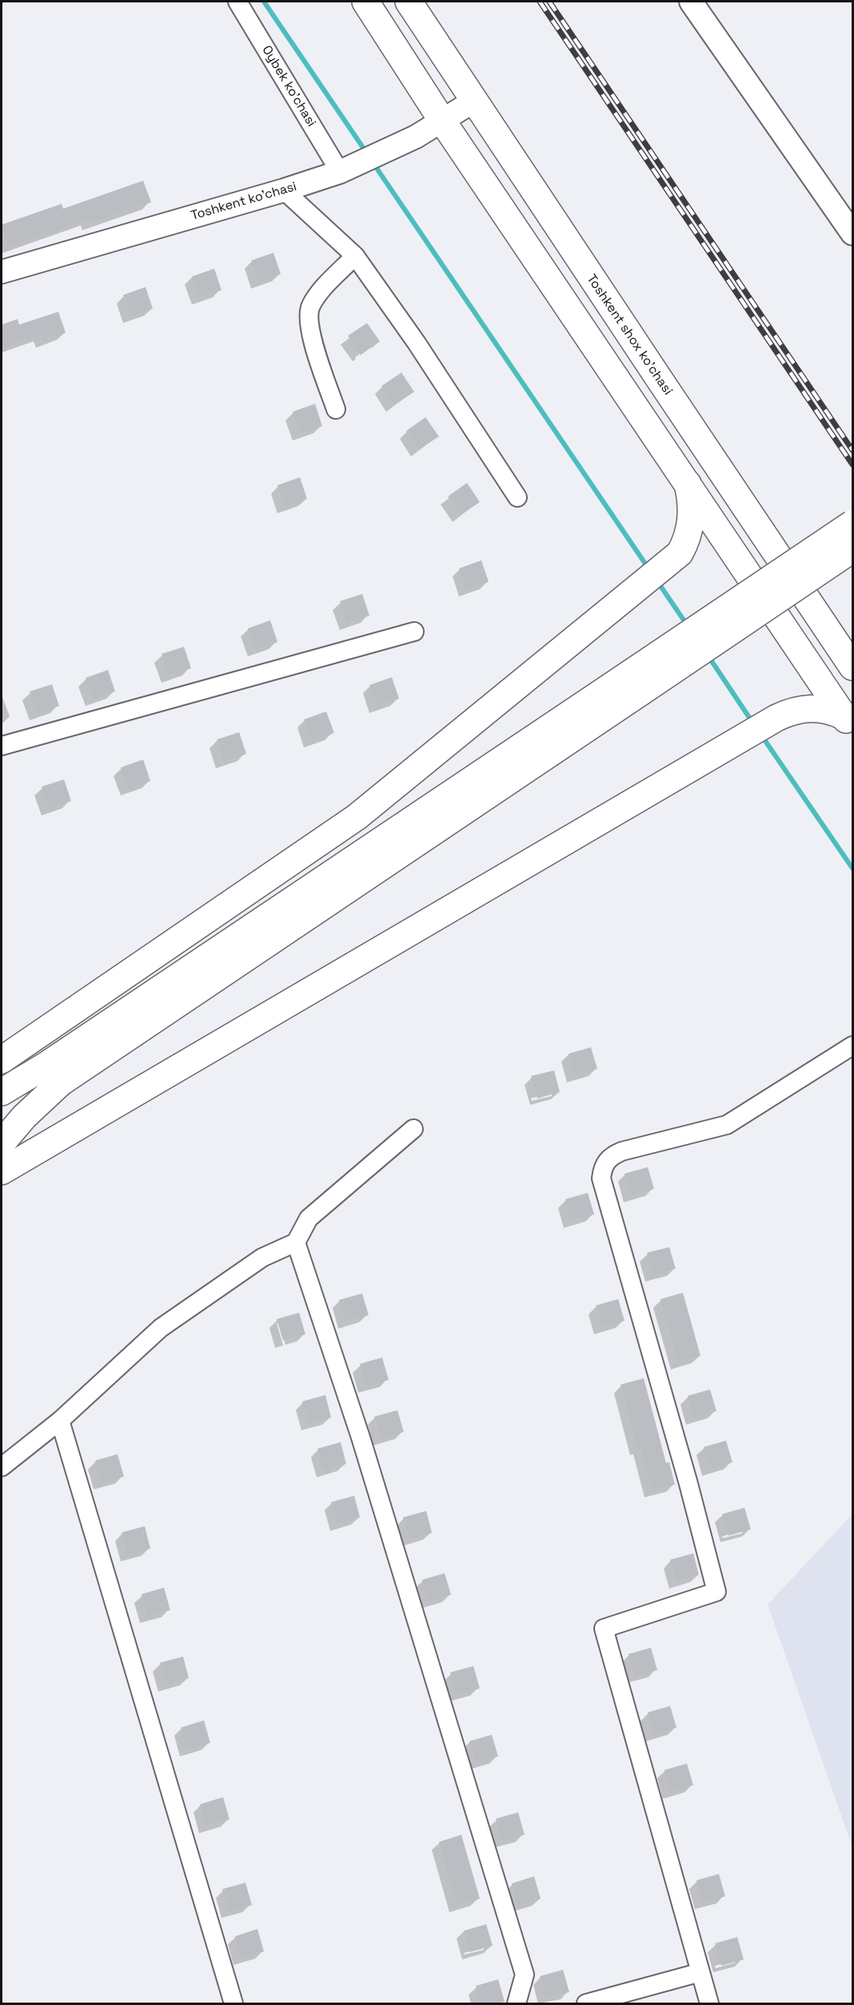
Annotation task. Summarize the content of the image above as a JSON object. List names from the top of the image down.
{
  "streets": {
    "main road": ["Toshkent shox ko'chasi"],
    "street": ["Oybek ko’chasi", "Toshkent ko'chasi"]
  },
  "crossings": [
    ["Oybek ko’chasi", "Toshkent ko'chasi"],
    ["Toshkent ko'chasi", "Toshkent shox ko'chasi"]
  ]
}
